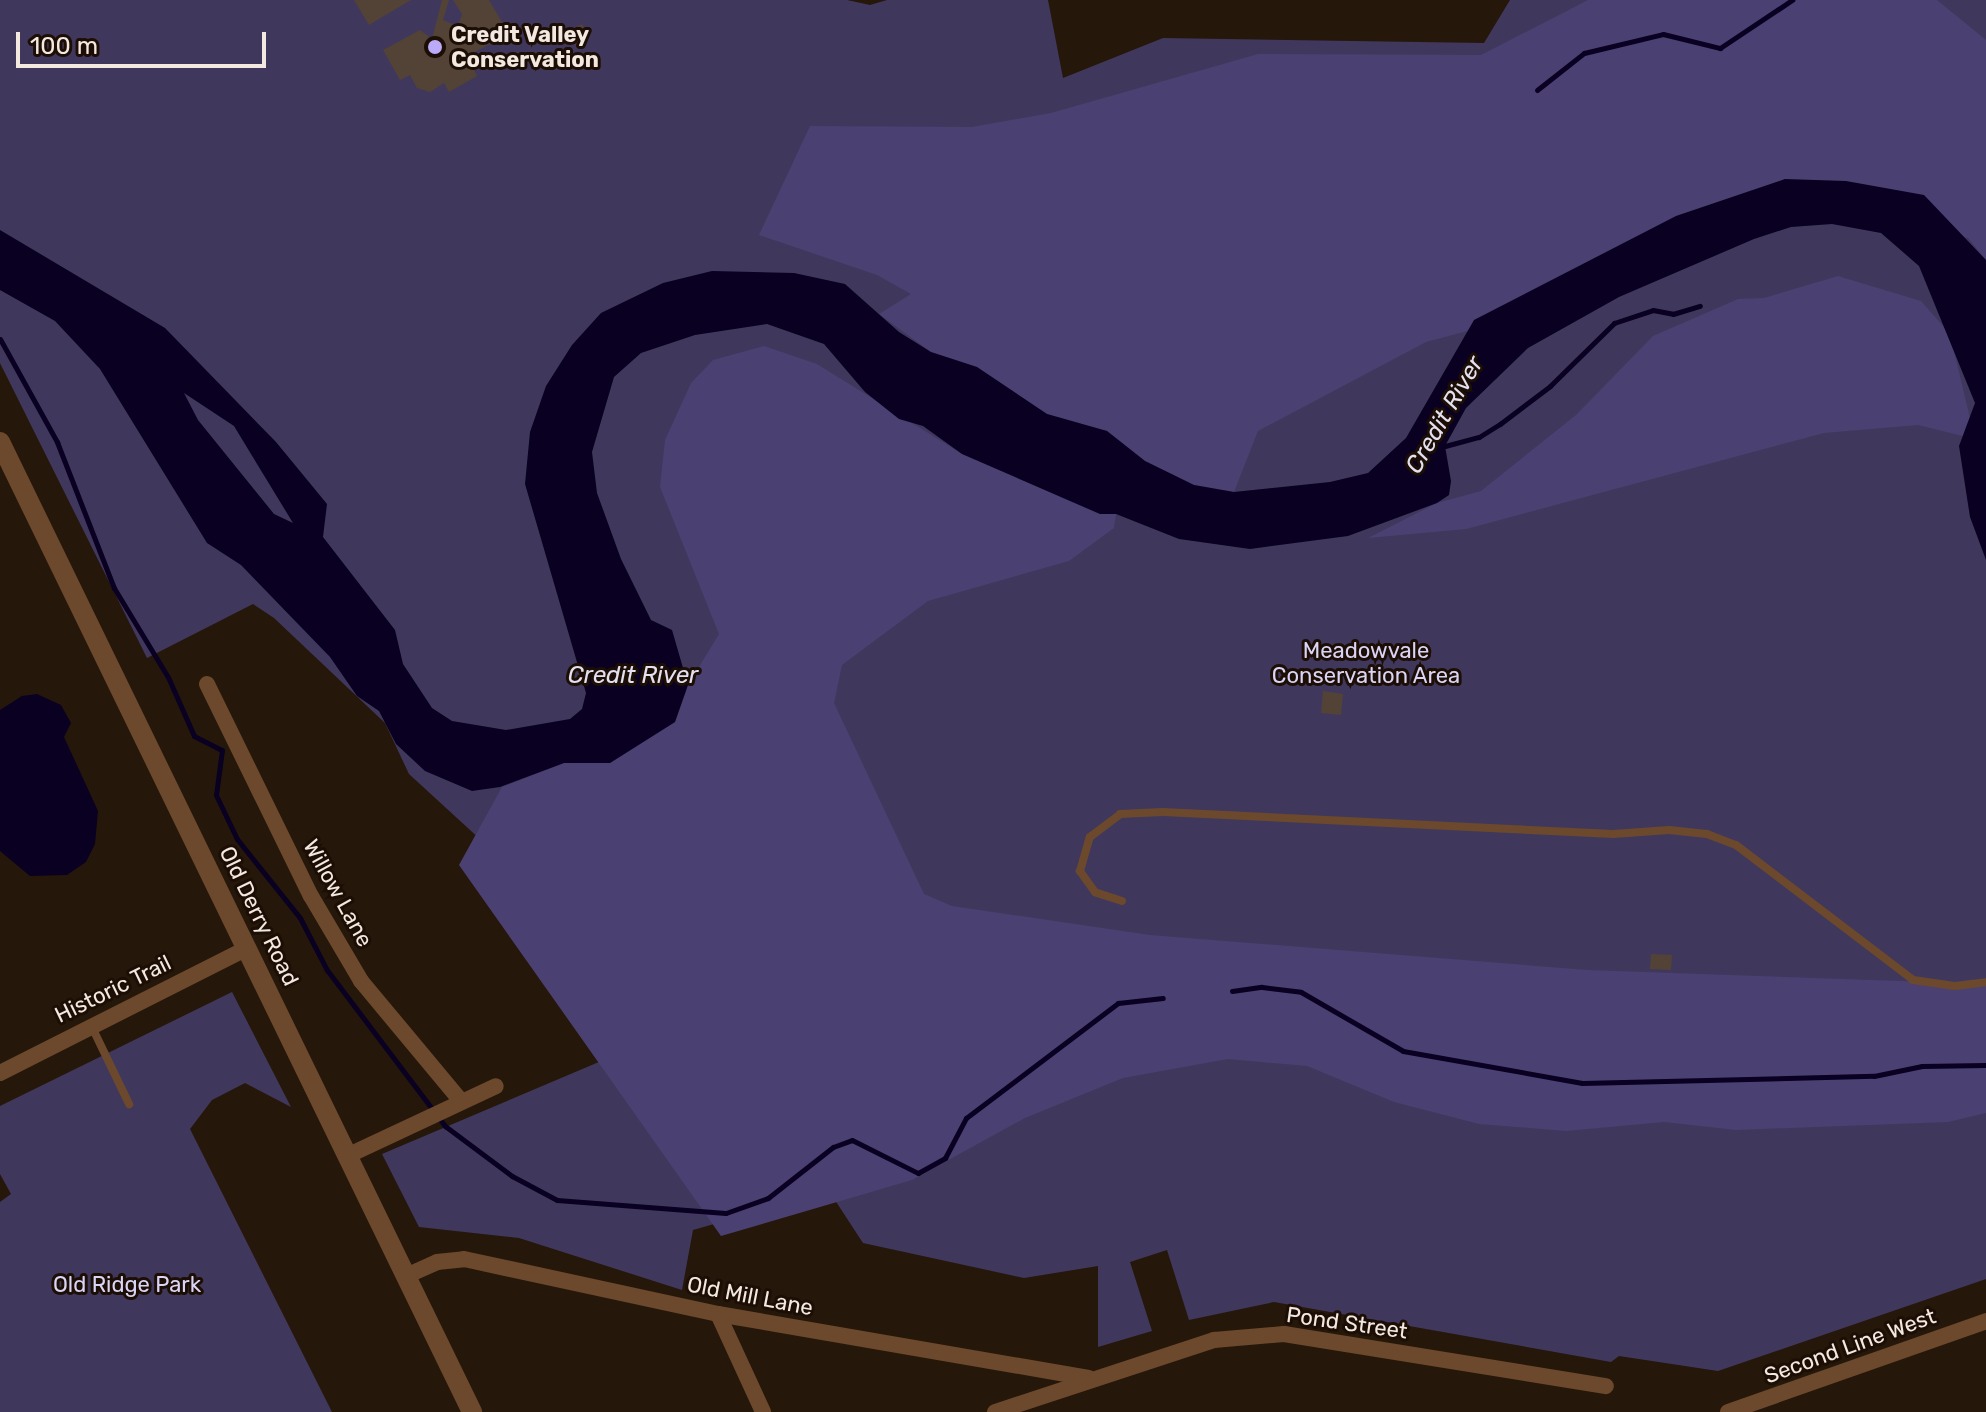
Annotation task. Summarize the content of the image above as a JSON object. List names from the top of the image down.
{
  "streets": {
    "street": [
      "Willow Lane",
      "Old Derry Road",
      "Historic Trail",
      "Old Mill Lane",
      "Pond Street",
      "Second Line West"
    ]
  },
  "crossings": [
    ["Old Derry Road", "Historic Trail"],
    ["Old Derry Road", "Old Mill Lane"],
    ["Old Mill Lane", "Pond Street"]
  ],
  "water": ["Credit River"],
  "parks": ["Meadowvale Conservation Area", "Old Ridge Park"],
  "places": ["Credit Valley Conservation"],
  "scale_bar": "100 m"
}
